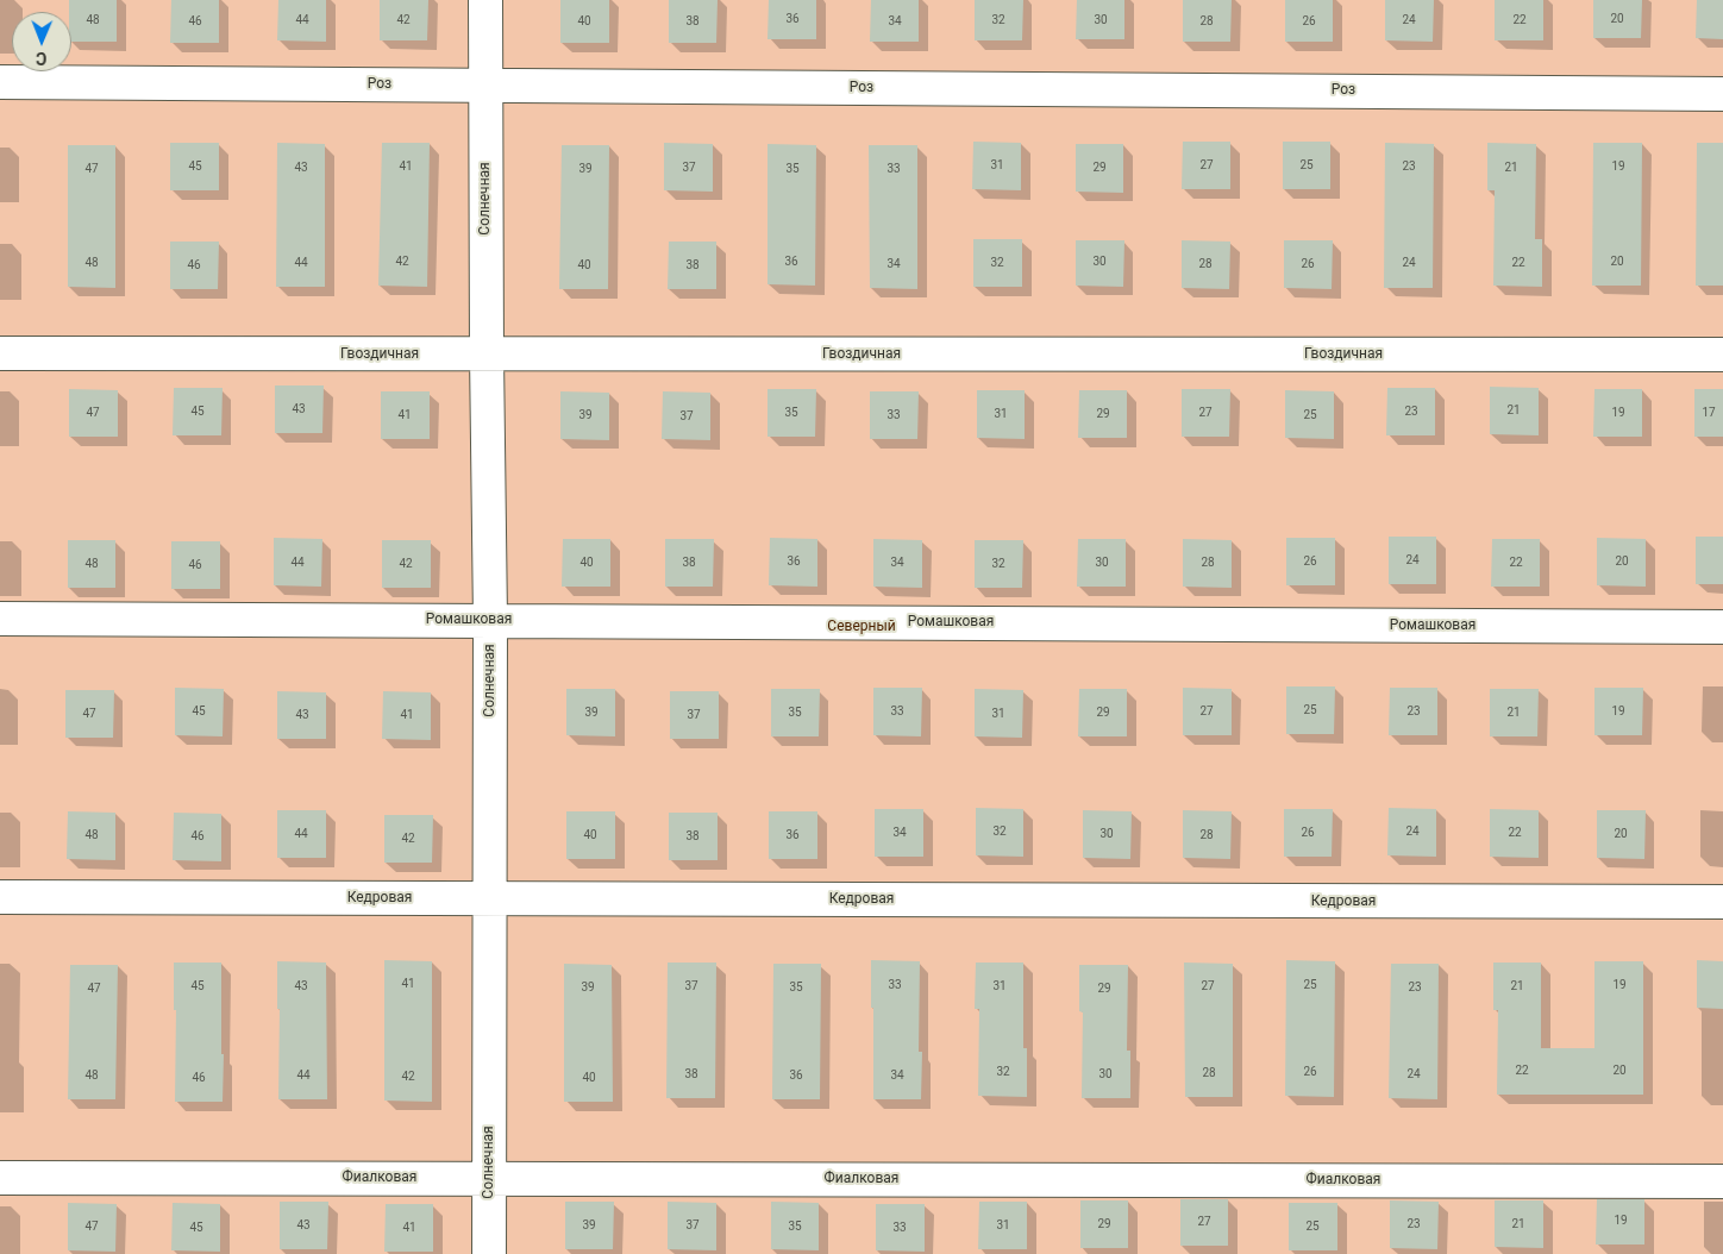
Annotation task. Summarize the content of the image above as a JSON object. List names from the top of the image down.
{
  "streets": {
    "street": [
      "Роз",
      "Солнечная",
      "Гвоздичная",
      "Ромашковая",
      "Кедровая",
      "Фиалковая"
    ]
  },
  "crossings": [
    ["Роз", "Солнечная"],
    ["Солнечная", "Гвоздичная"],
    ["Солнечная", "Ромашковая"],
    ["Солнечная", "Кедровая"],
    ["Солнечная", "Фиалковая"]
  ],
  "parks": ["Северный"],
  "house_numbers": [
    "36",
    "20",
    "48",
    "44",
    "42",
    "32",
    "30",
    "24",
    "22",
    "46",
    "40",
    "38",
    "34",
    "28",
    "26",
    "31",
    "27",
    "25",
    "45",
    "41",
    "23",
    "19",
    "43",
    "37",
    "29",
    "21",
    "47",
    "39",
    "35",
    "33",
    "42",
    "36",
    "30",
    "20",
    "48",
    "44",
    "32",
    "24",
    "22",
    "34",
    "28",
    "26",
    "46",
    "40",
    "38",
    "43",
    "21",
    "45",
    "23",
    "47",
    "35",
    "27",
    "19",
    "17",
    "31",
    "29",
    "41",
    "39",
    "33",
    "25",
    "37",
    "24",
    "36",
    "26",
    "20",
    "44",
    "40",
    "38",
    "34",
    "30",
    "28",
    "22",
    "48",
    "42",
    "32",
    "46",
    "25",
    "45",
    "33",
    "27",
    "23",
    "19",
    "39",
    "35",
    "29",
    "21",
    "47",
    "31",
    "43",
    "41",
    "37",
    "32",
    "24",
    "34",
    "26",
    "22",
    "44",
    "30",
    "20",
    "48",
    "40",
    "36",
    "28",
    "46",
    "38",
    "42",
    "41",
    "33",
    "25",
    "19",
    "45",
    "43",
    "37",
    "31",
    "27",
    "21",
    "39",
    "35",
    "23",
    "47",
    "29",
    "22",
    "20",
    "32",
    "26",
    "28",
    "38",
    "30",
    "24",
    "48",
    "44",
    "36",
    "34",
    "42",
    "46",
    "40",
    "19",
    "27",
    "29",
    "23",
    "21",
    "43",
    "39",
    "37",
    "31",
    "47",
    "35",
    "25",
    "45",
    "41",
    "33"
  ],
  "north": "bottom"
}
